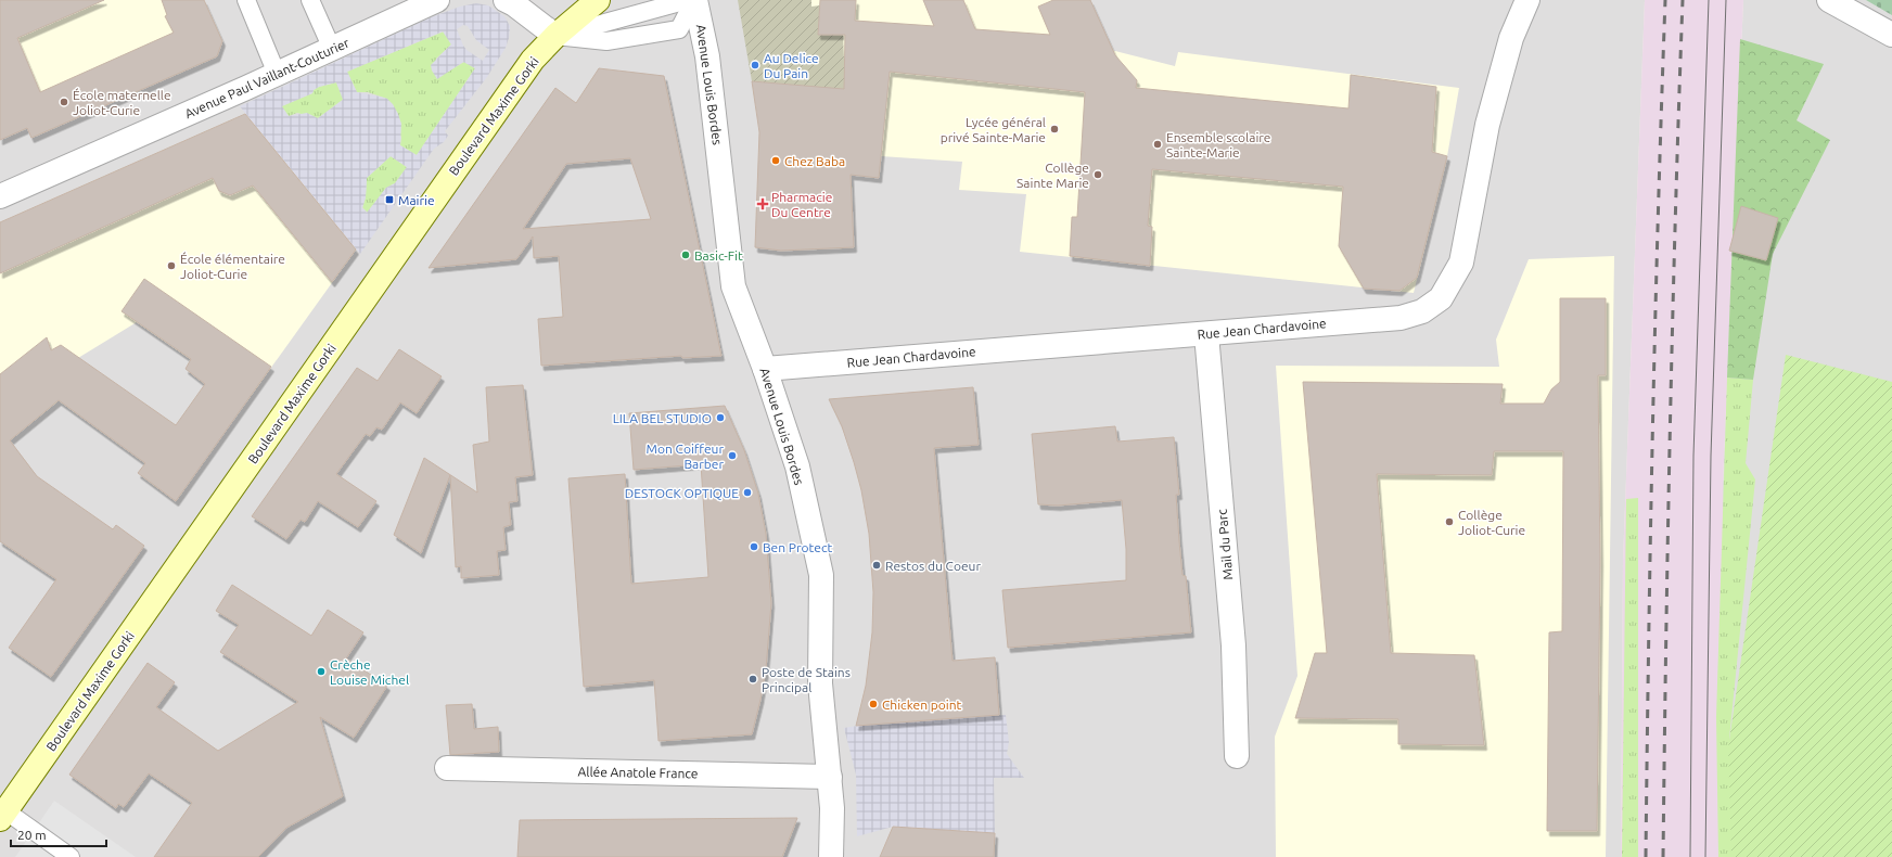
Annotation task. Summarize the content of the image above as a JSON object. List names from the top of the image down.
{
  "streets": {
    "main road": ["Boulevard Maxime Gorki"],
    "street": [
      "Avenue Paul Vaillant-Couturier",
      "Avenue Louis Bordes",
      "Rue Jean Chardavoine",
      "Mail du Parc",
      "Allée Anatole France"
    ]
  },
  "crossings": [
    ["Avenue Louis Bordes", "Rue Jean Chardavoine"],
    ["Avenue Louis Bordes", "Allée Anatole France"],
    ["Rue Jean Chardavoine", "Mail du Parc"]
  ],
  "places": {
    "other": [
      "Au Delice Du Pain",
      "École maternelle Joliot-Curie",
      "Lycée général privé Sainte-Marie",
      "Ensemble scolaire Sainte-Marie",
      "Chez Baba",
      "Collège Sainte Marie",
      "Basic-Fit",
      "École élémentaire Joliot-Curie",
      "LILA BEL STUDIO",
      "Mon Coiffeur Barber",
      "DESTOCK OPTIQUE",
      "Collège Joliot-Curie",
      "Ben Protect",
      "Restos du Coeur",
      "Crèche Louise Michel",
      "Poste de Stains Principal",
      "Chicken point"
    ],
    "transit": ["Mairie"],
    "health": ["Pharmacie Du Centre"]
  },
  "scale_bar": "20 m"
}
